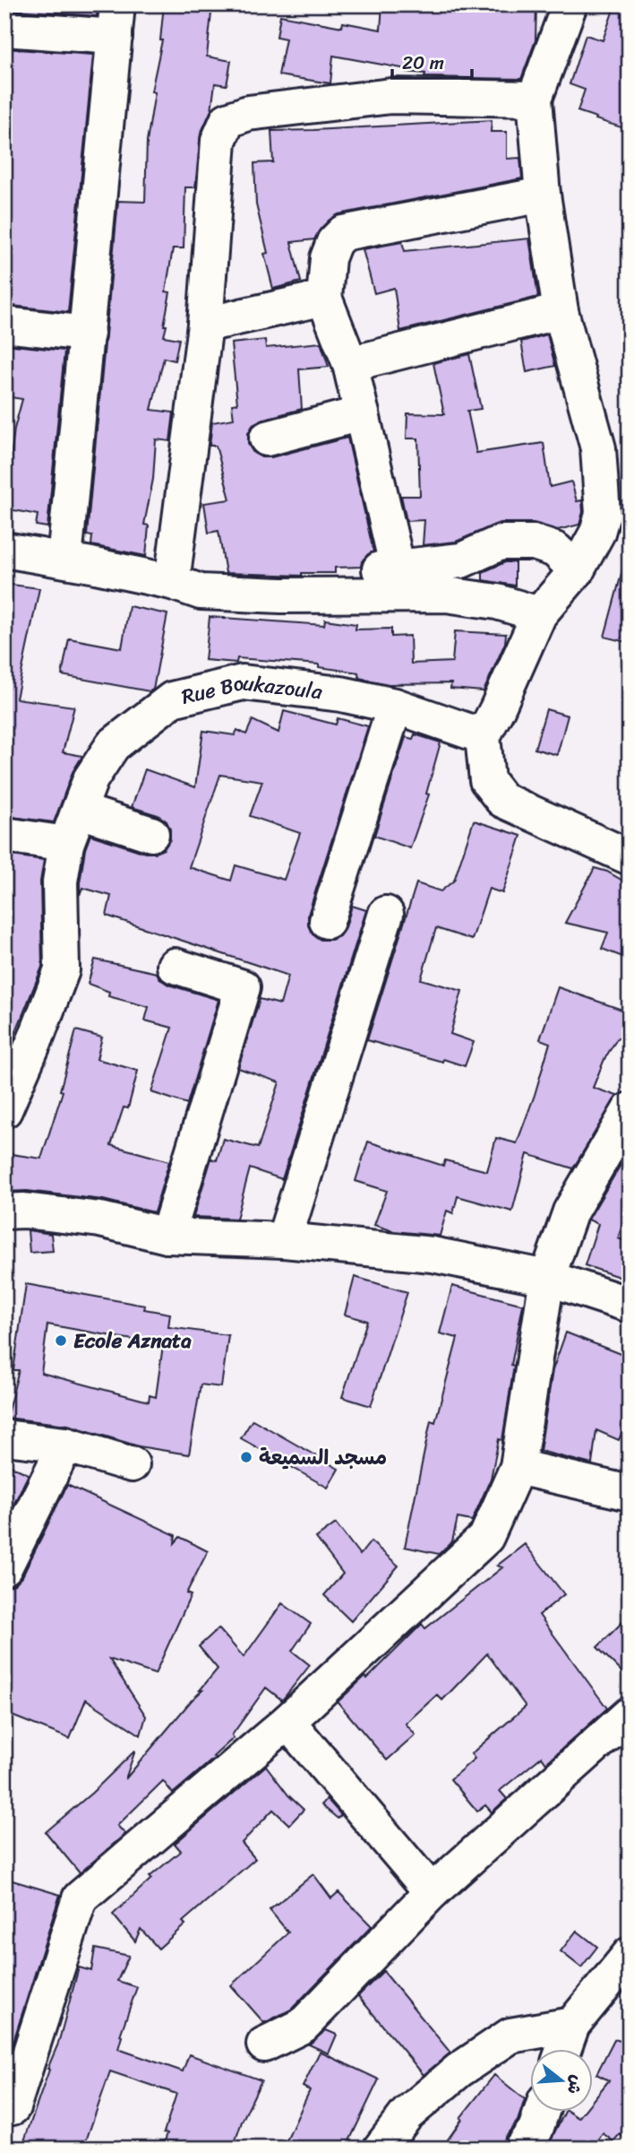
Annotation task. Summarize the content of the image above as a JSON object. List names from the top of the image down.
{
  "streets": {
    "street": ["Rue Boukazoula"]
  },
  "places": ["Ecole Aznata", "مسجد السميعة"],
  "scale_bar": "20 m",
  "north": "right"
}
